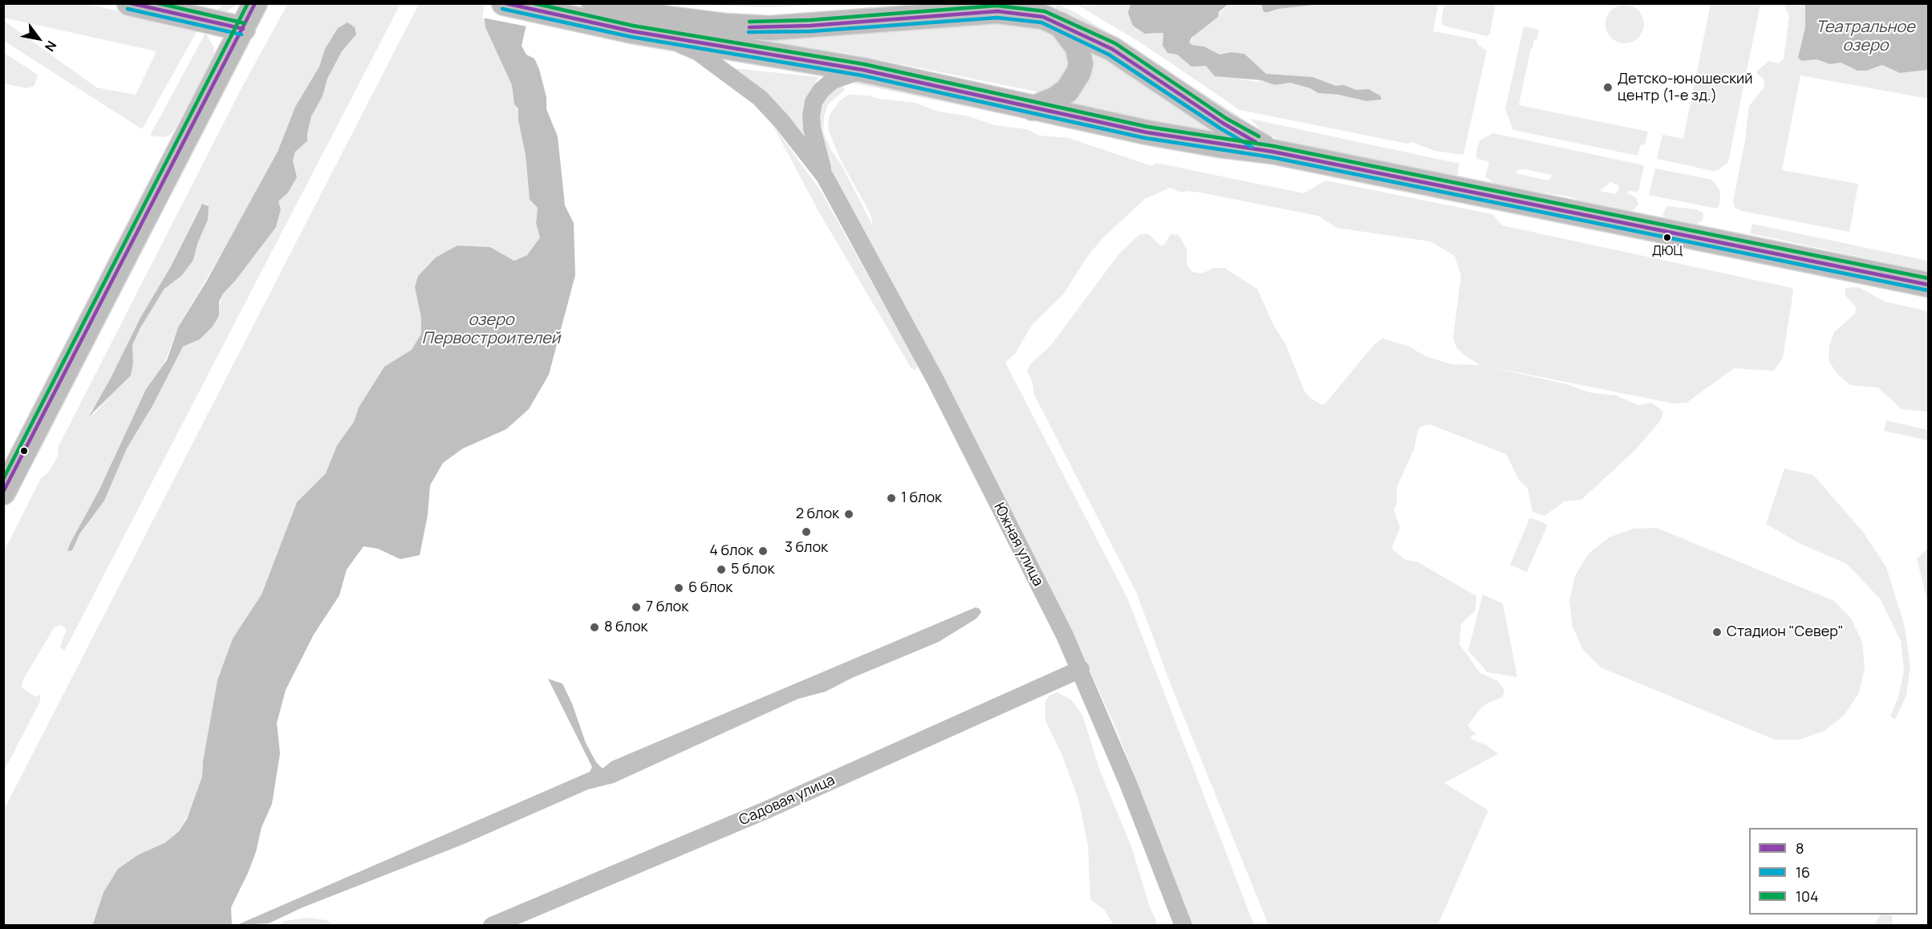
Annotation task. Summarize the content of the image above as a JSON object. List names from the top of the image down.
{
  "streets": {
    "street": ["Южная улица", "Садовая улица"]
  },
  "crossings": [
    ["Южная улица", "Садовая улица"]
  ],
  "water": ["Театральное озеро", "озеро Первостроителей"],
  "places": [
    "Детско-юношеский центр (1-е зд.)",
    "ДЮЦ",
    "1 блок",
    "2 блок",
    "3 блок",
    "4 блок",
    "5 блок",
    "6 блок",
    "7 блок",
    "8 блок",
    "Стадион \"Север\""
  ],
  "lines": ["transit line 8", "transit line 104", "transit line 16"],
  "legend": ["8", "16", "104"],
  "north": "bottom right"
}
